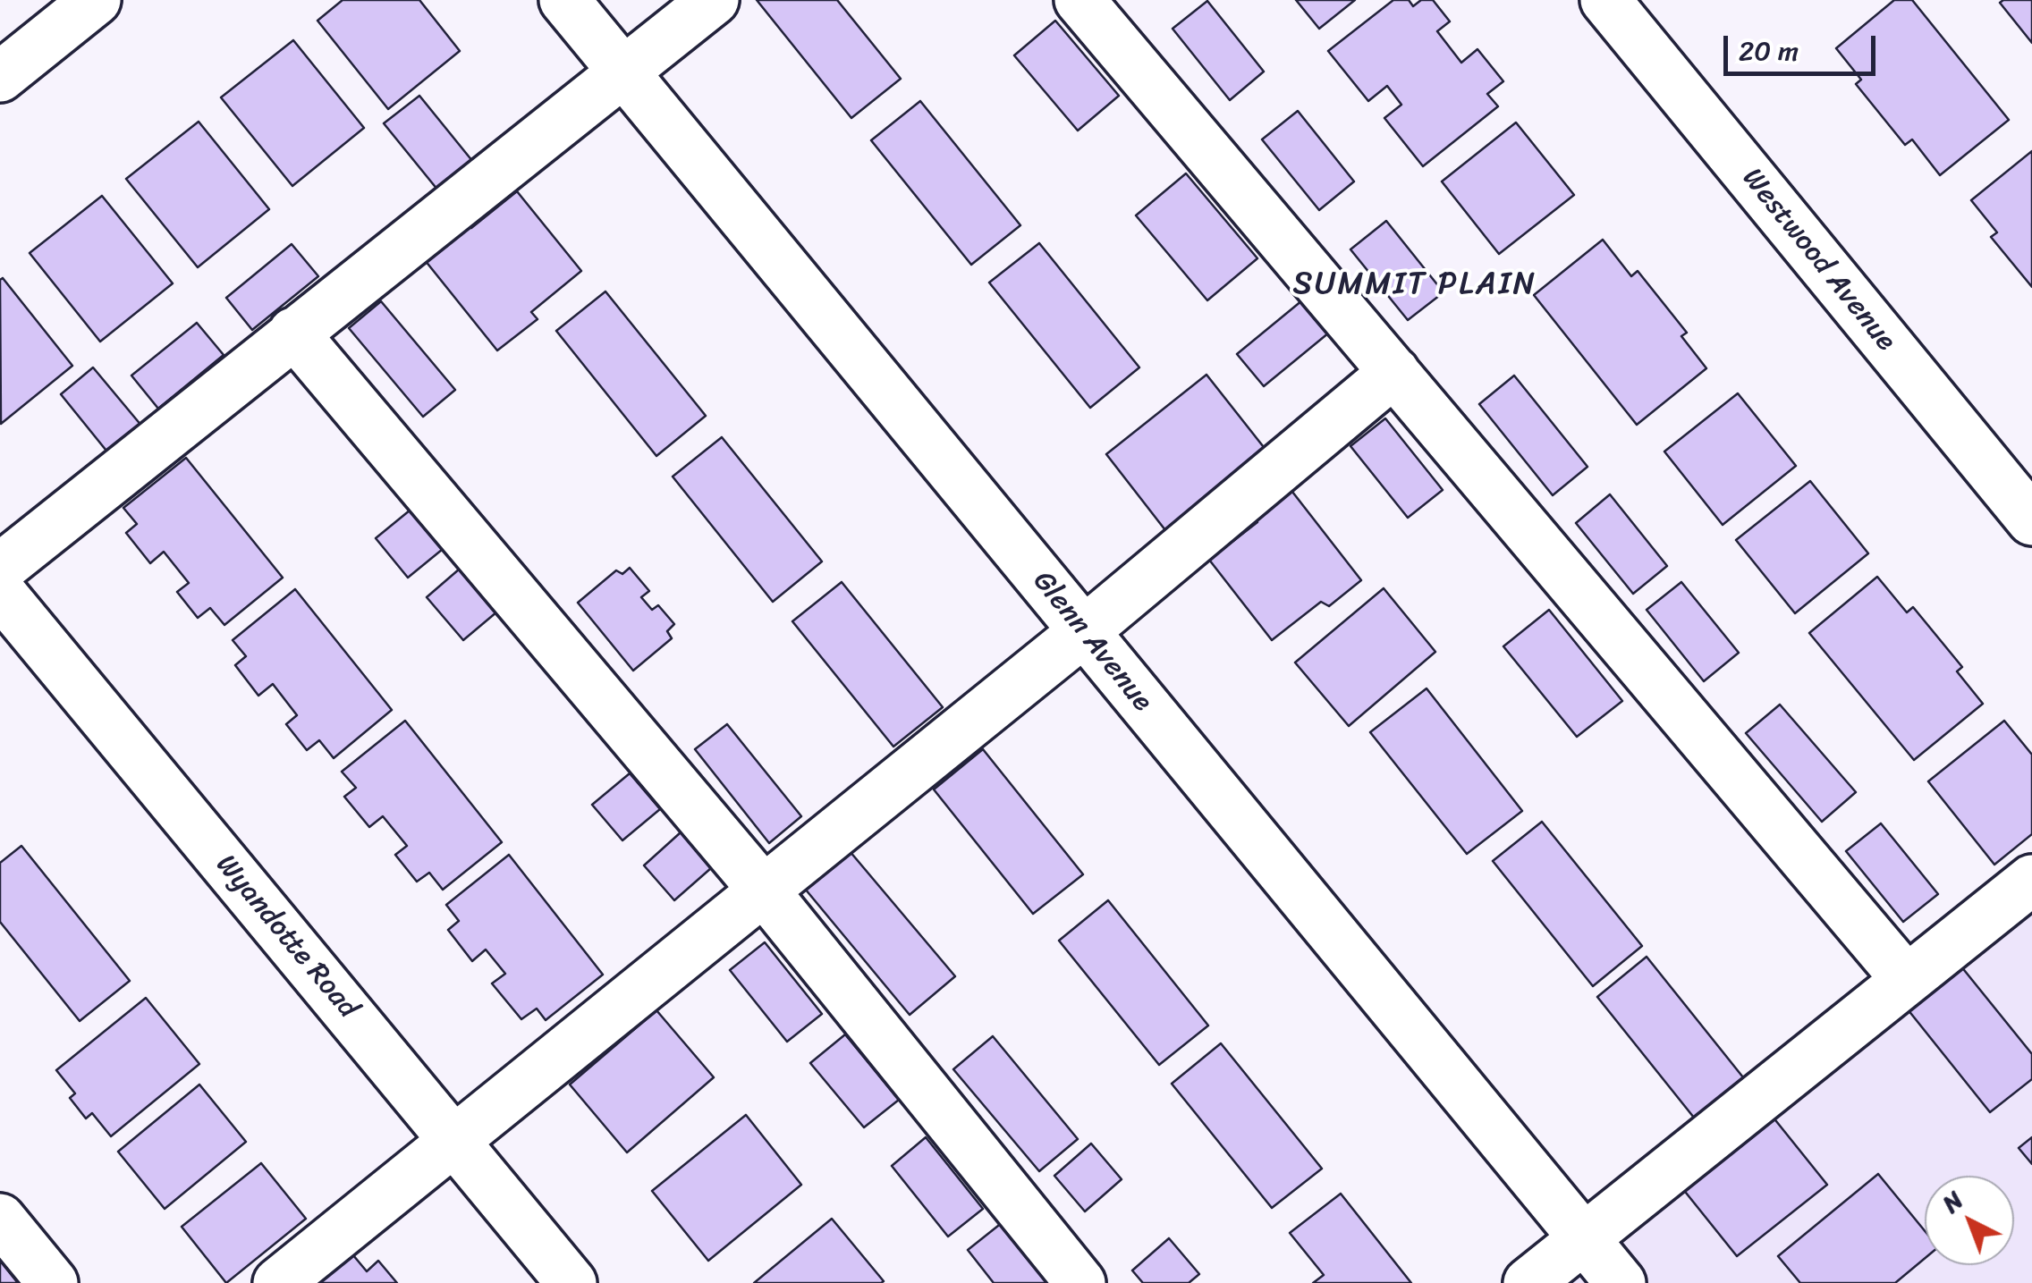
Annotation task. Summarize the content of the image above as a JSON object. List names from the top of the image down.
{
  "streets": {
    "street": ["Westwood Avenue", "Glenn Avenue", "Wyandotte Road"]
  },
  "districts": ["SUMMIT PLAIN"],
  "scale_bar": "20 m",
  "north": "top left"
}
